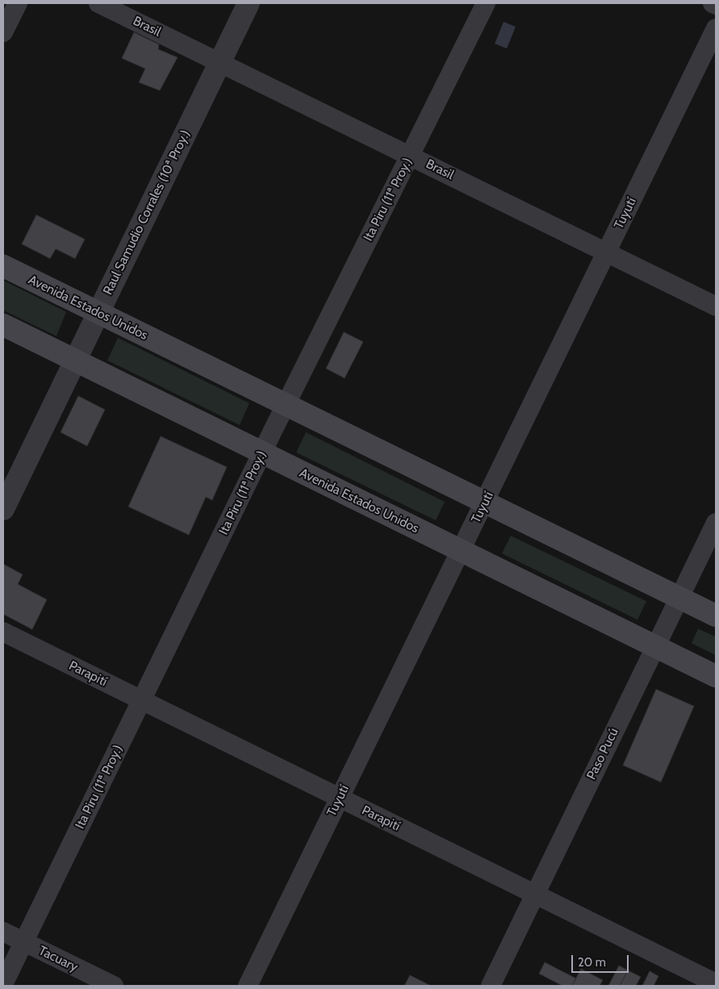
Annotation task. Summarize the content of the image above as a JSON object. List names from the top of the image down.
{
  "streets": {
    "main road": ["Avenida Estados Unidos"],
    "street": [
      "Brasil",
      "Ita Piru (11ª Proy.)",
      "Raul Samudio Corrales (10ª Proy.)",
      "Tuyutí",
      "Parapití",
      "Paso Pucú",
      "Tacuary"
    ]
  },
  "crossings": [
    ["Brasil", "Ita Piru (11ª Proy.)"],
    ["Brasil", "Raul Samudio Corrales (10ª Proy.)"],
    ["Brasil", "Tuyutí"],
    ["Ita Piru (11ª Proy.)", "Avenida Estados Unidos"],
    ["Ita Piru (11ª Proy.)", "Parapití"],
    ["Ita Piru (11ª Proy.)", "Tacuary"],
    ["Raul Samudio Corrales (10ª Proy.)", "Avenida Estados Unidos"],
    ["Tuyutí", "Avenida Estados Unidos"],
    ["Tuyutí", "Parapití"],
    ["Avenida Estados Unidos", "Paso Pucú"],
    ["Parapití", "Paso Pucú"]
  ],
  "scale_bar": "20 m"
}
